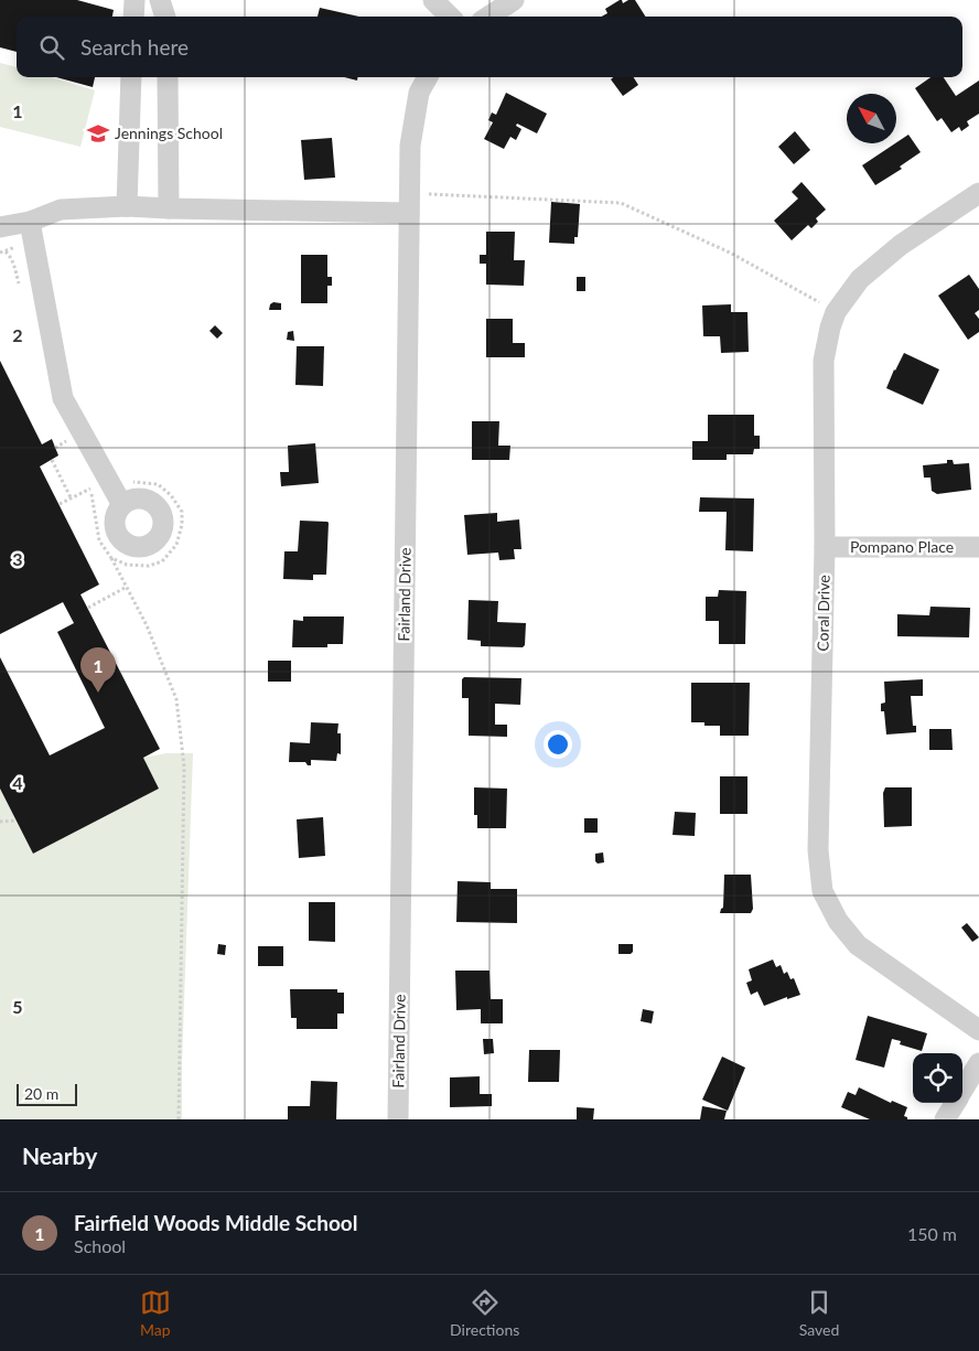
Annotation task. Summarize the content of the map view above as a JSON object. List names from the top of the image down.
{
  "streets": {
    "street": ["Pompano Place", "Fairland Drive", "Coral Drive"]
  },
  "crossings": [
    ["Pompano Place", "Coral Drive"]
  ],
  "places": {
    "school or university": ["Jennings School"]
  },
  "scale_bar": "20 m",
  "north": "top left",
  "page": {
    "search": "Search here",
    "pins": "1",
    "scale": "20 m",
    "heading": "Nearby",
    "list": [
      {
        "mark": "1",
        "name": "Fairfield Woods Middle School",
        "note": "School",
        "value": "150 m"
      }
    ],
    "nav": ["Map", "Directions", "Saved"]
  },
  "grid": {
    "rows": [
      "1",
      "2",
      "3",
      "4",
      "5"
    ]
  }
}
